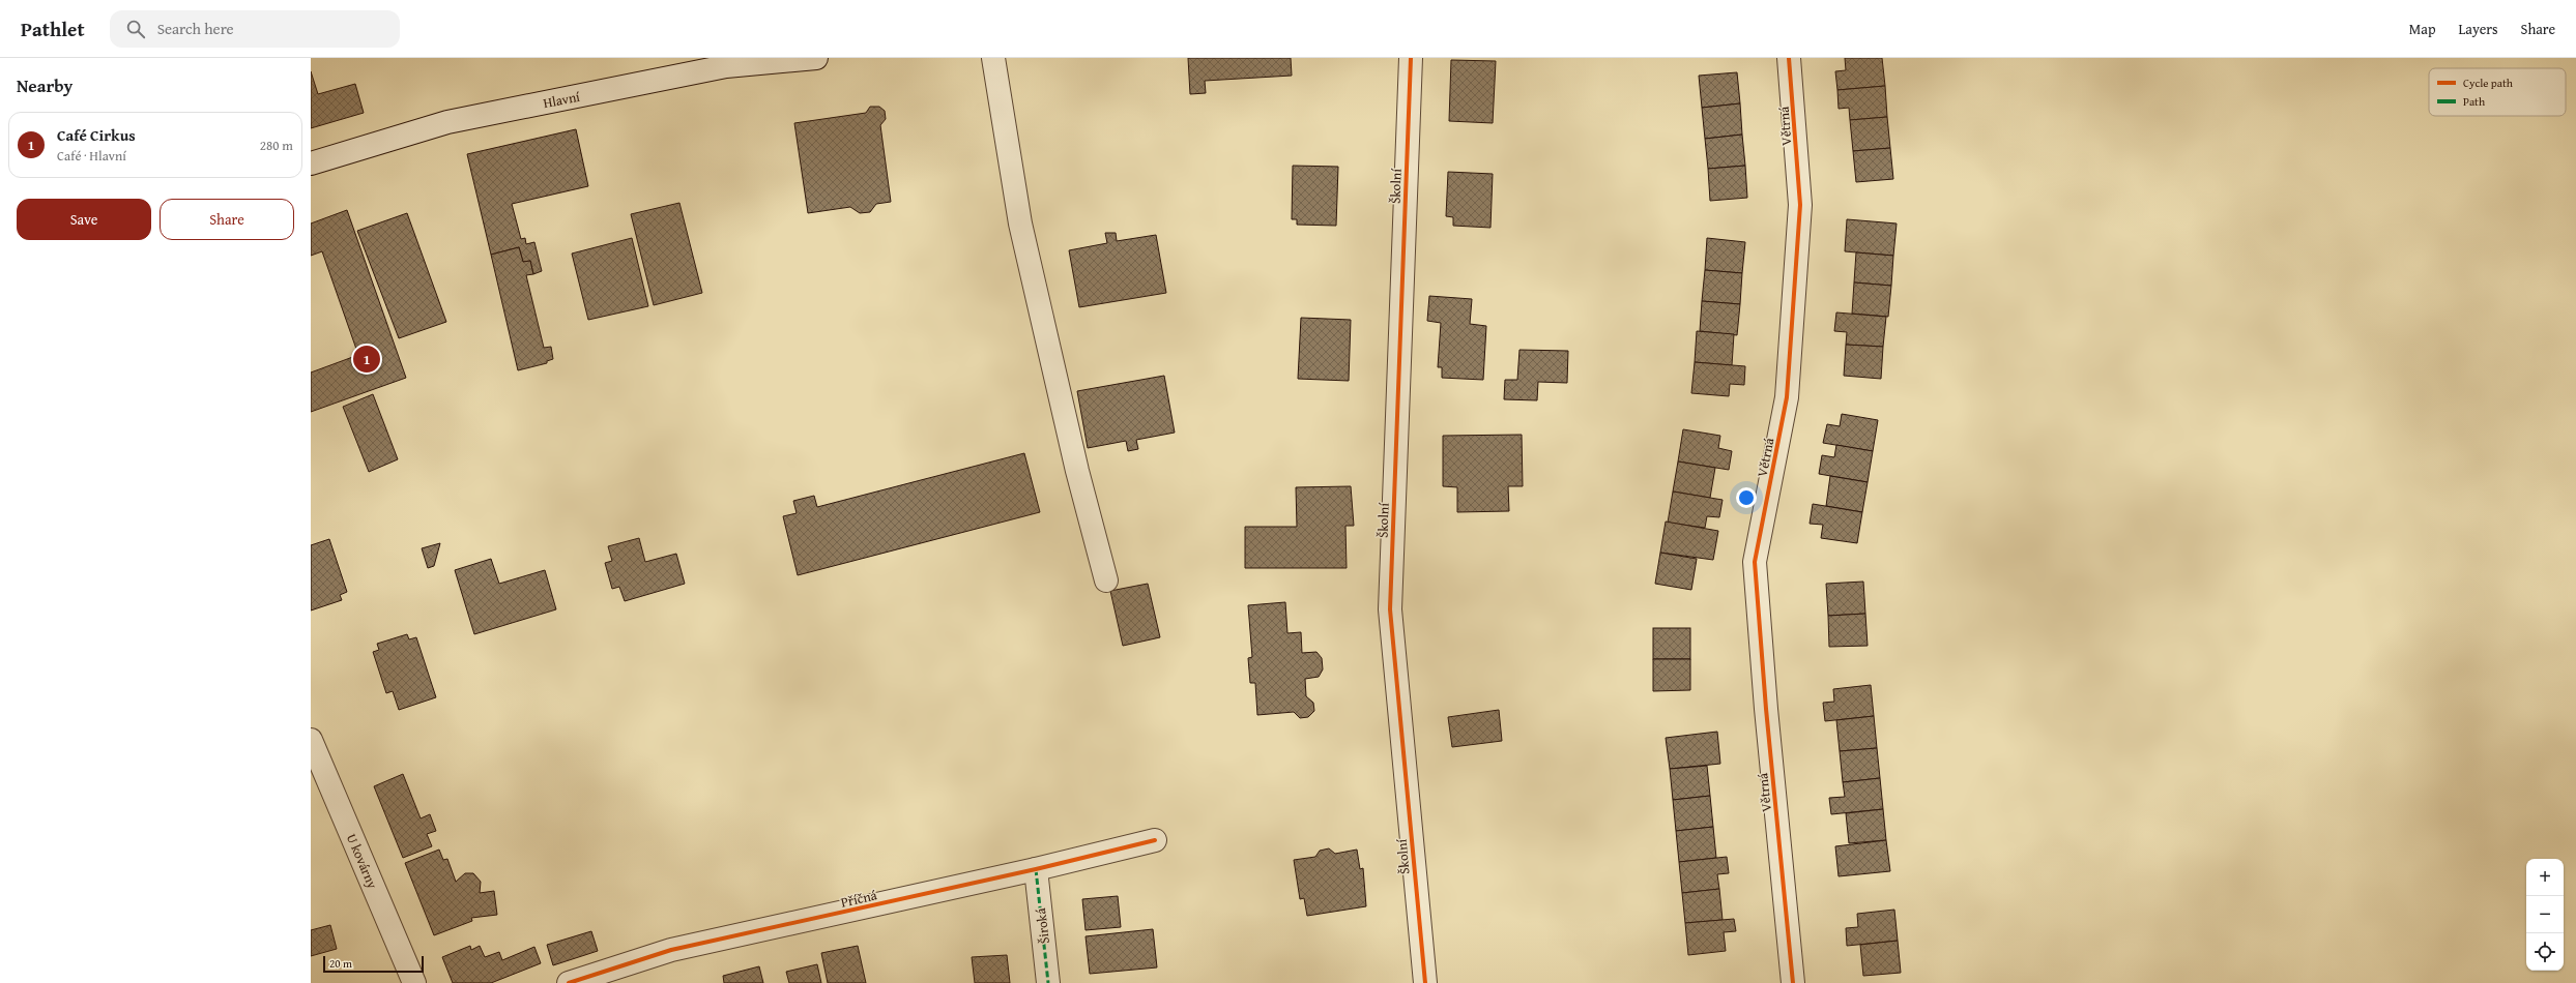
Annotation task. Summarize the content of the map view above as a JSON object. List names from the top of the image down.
{
  "streets": {
    "street": [
      "Hlavní",
      "Větrná",
      "Školní",
      "U kovárny",
      "Příčná",
      "Široká"
    ]
  },
  "crossings": [
    ["Příčná", "Široká"]
  ],
  "legend": ["Cycle path", "Path"],
  "scale_bar": "20 m",
  "page": {
    "header": "Pathlet",
    "search": "Search here",
    "nav": ["Map", "Layers", "Share"],
    "heading": "Nearby",
    "list": [
      {
        "mark": "1",
        "name": "Café Cirkus",
        "note": "Café · Hlavní",
        "value": "280 m"
      }
    ],
    "buttons": ["Save", "Share"],
    "pins": "1",
    "map_buttons": ["+", "−"],
    "scale": "20 m"
  }
}
